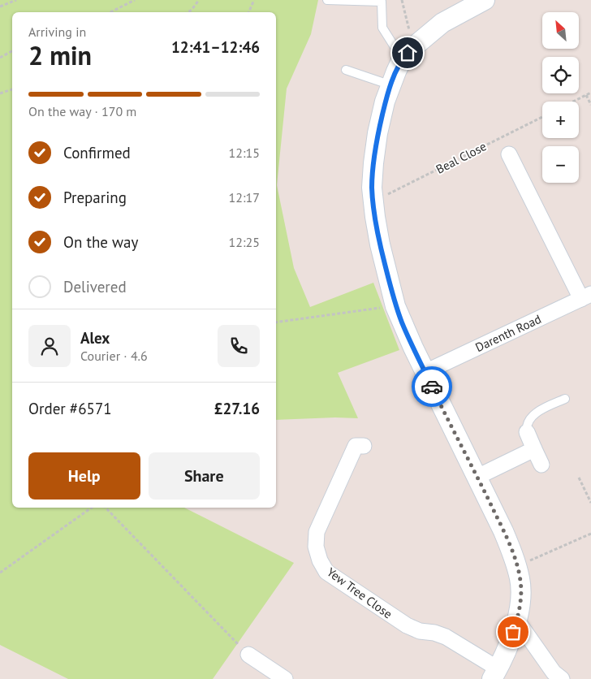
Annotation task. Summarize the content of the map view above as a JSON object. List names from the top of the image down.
{
  "streets": {
    "street": ["Darenth Road", "Yew Tree Close"],
    "path": ["Beal Close"]
  },
  "north": "top left",
  "page": {
    "map_buttons": ["+", "−"],
    "heading": ["2 min", "Arriving in", "12:41–12:46"],
    "panel": [
      "Alex",
      "Courier · 4.6",
      "Order #6571",
      "£27.16"
    ],
    "bar": "On the way · 170 m",
    "list": [
      ["Confirmed", "12:15"],
      ["Preparing", "12:17"],
      ["On the way", "12:25"],
      "Delivered"
    ],
    "buttons": ["Help", "Share"]
  }
}
